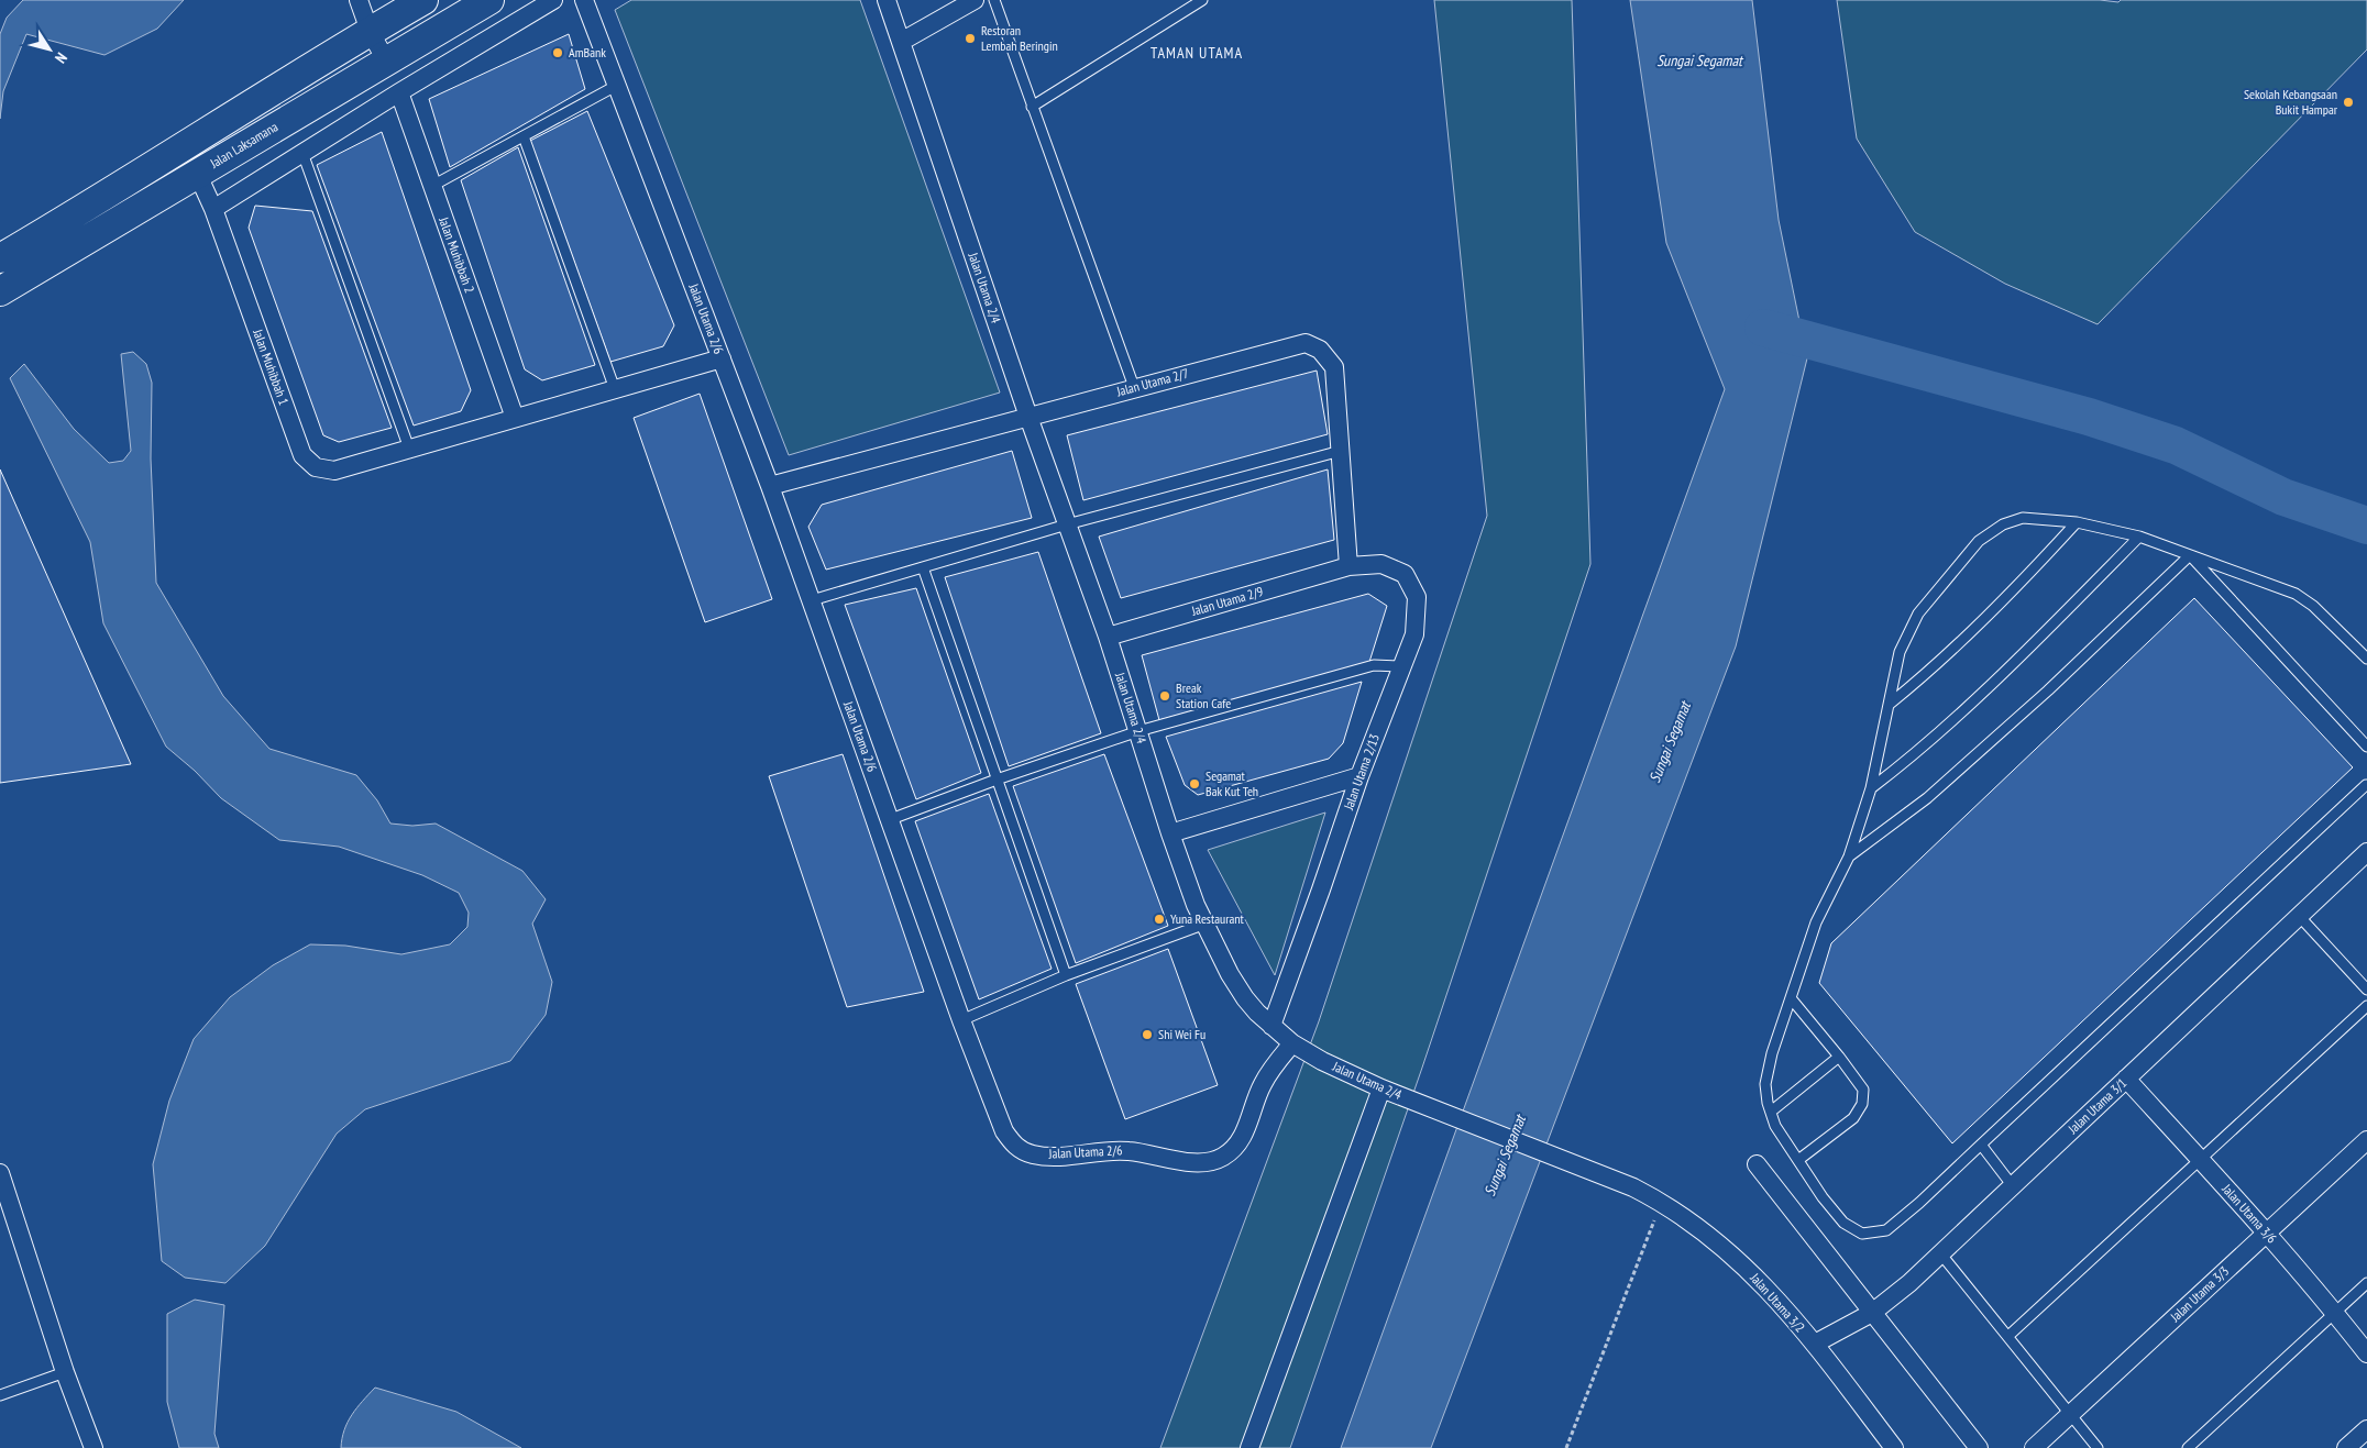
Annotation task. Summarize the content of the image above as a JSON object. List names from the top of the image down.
{
  "streets": {
    "main road": ["Jalan Laksamana"],
    "street": [
      "Jalan Muhibbah 2",
      "Jalan Utama 2/4",
      "Jalan Utama 2/6",
      "Jalan Muhibbah 1",
      "Jalan Utama 2/7",
      "Jalan Utama 2/9",
      "Jalan Utama 2/13",
      "Jalan Utama 3/1",
      "Jalan Utama 3/6",
      "Jalan Utama 3/3",
      "Jalan Utama 3/2"
    ]
  },
  "crossings": [
    ["Jalan Laksamana", "Jalan Muhibbah 1"],
    ["Jalan Muhibbah 2", "Jalan Muhibbah 1"],
    ["Jalan Utama 2/4", "Jalan Utama 2/6"],
    ["Jalan Utama 2/4", "Jalan Utama 2/7"],
    ["Jalan Utama 2/4", "Jalan Utama 2/9"],
    ["Jalan Utama 2/4", "Jalan Utama 2/13"],
    ["Jalan Utama 2/4", "Jalan Utama 3/2"],
    ["Jalan Utama 2/6", "Jalan Muhibbah 1"],
    ["Jalan Utama 2/6", "Jalan Utama 2/7"],
    ["Jalan Utama 2/7", "Jalan Utama 2/9"],
    ["Jalan Utama 2/7", "Jalan Utama 2/13"],
    ["Jalan Utama 2/9", "Jalan Utama 2/13"],
    ["Jalan Utama 3/1", "Jalan Utama 3/6"],
    ["Jalan Utama 3/1", "Jalan Utama 3/2"],
    ["Jalan Utama 3/6", "Jalan Utama 3/3"]
  ],
  "districts": ["TAMAN UTAMA"],
  "water": ["Sungai Segamat"],
  "places": [
    "Restoran Lembah Beringin",
    "AmBank",
    "Sekolah Kebangsaan Bukit Hampar",
    "Break Station Cafe",
    "Segamat Bak Kut Teh",
    "Yuna Restaurant",
    "Shi Wei Fu"
  ],
  "north": "bottom right"
}
